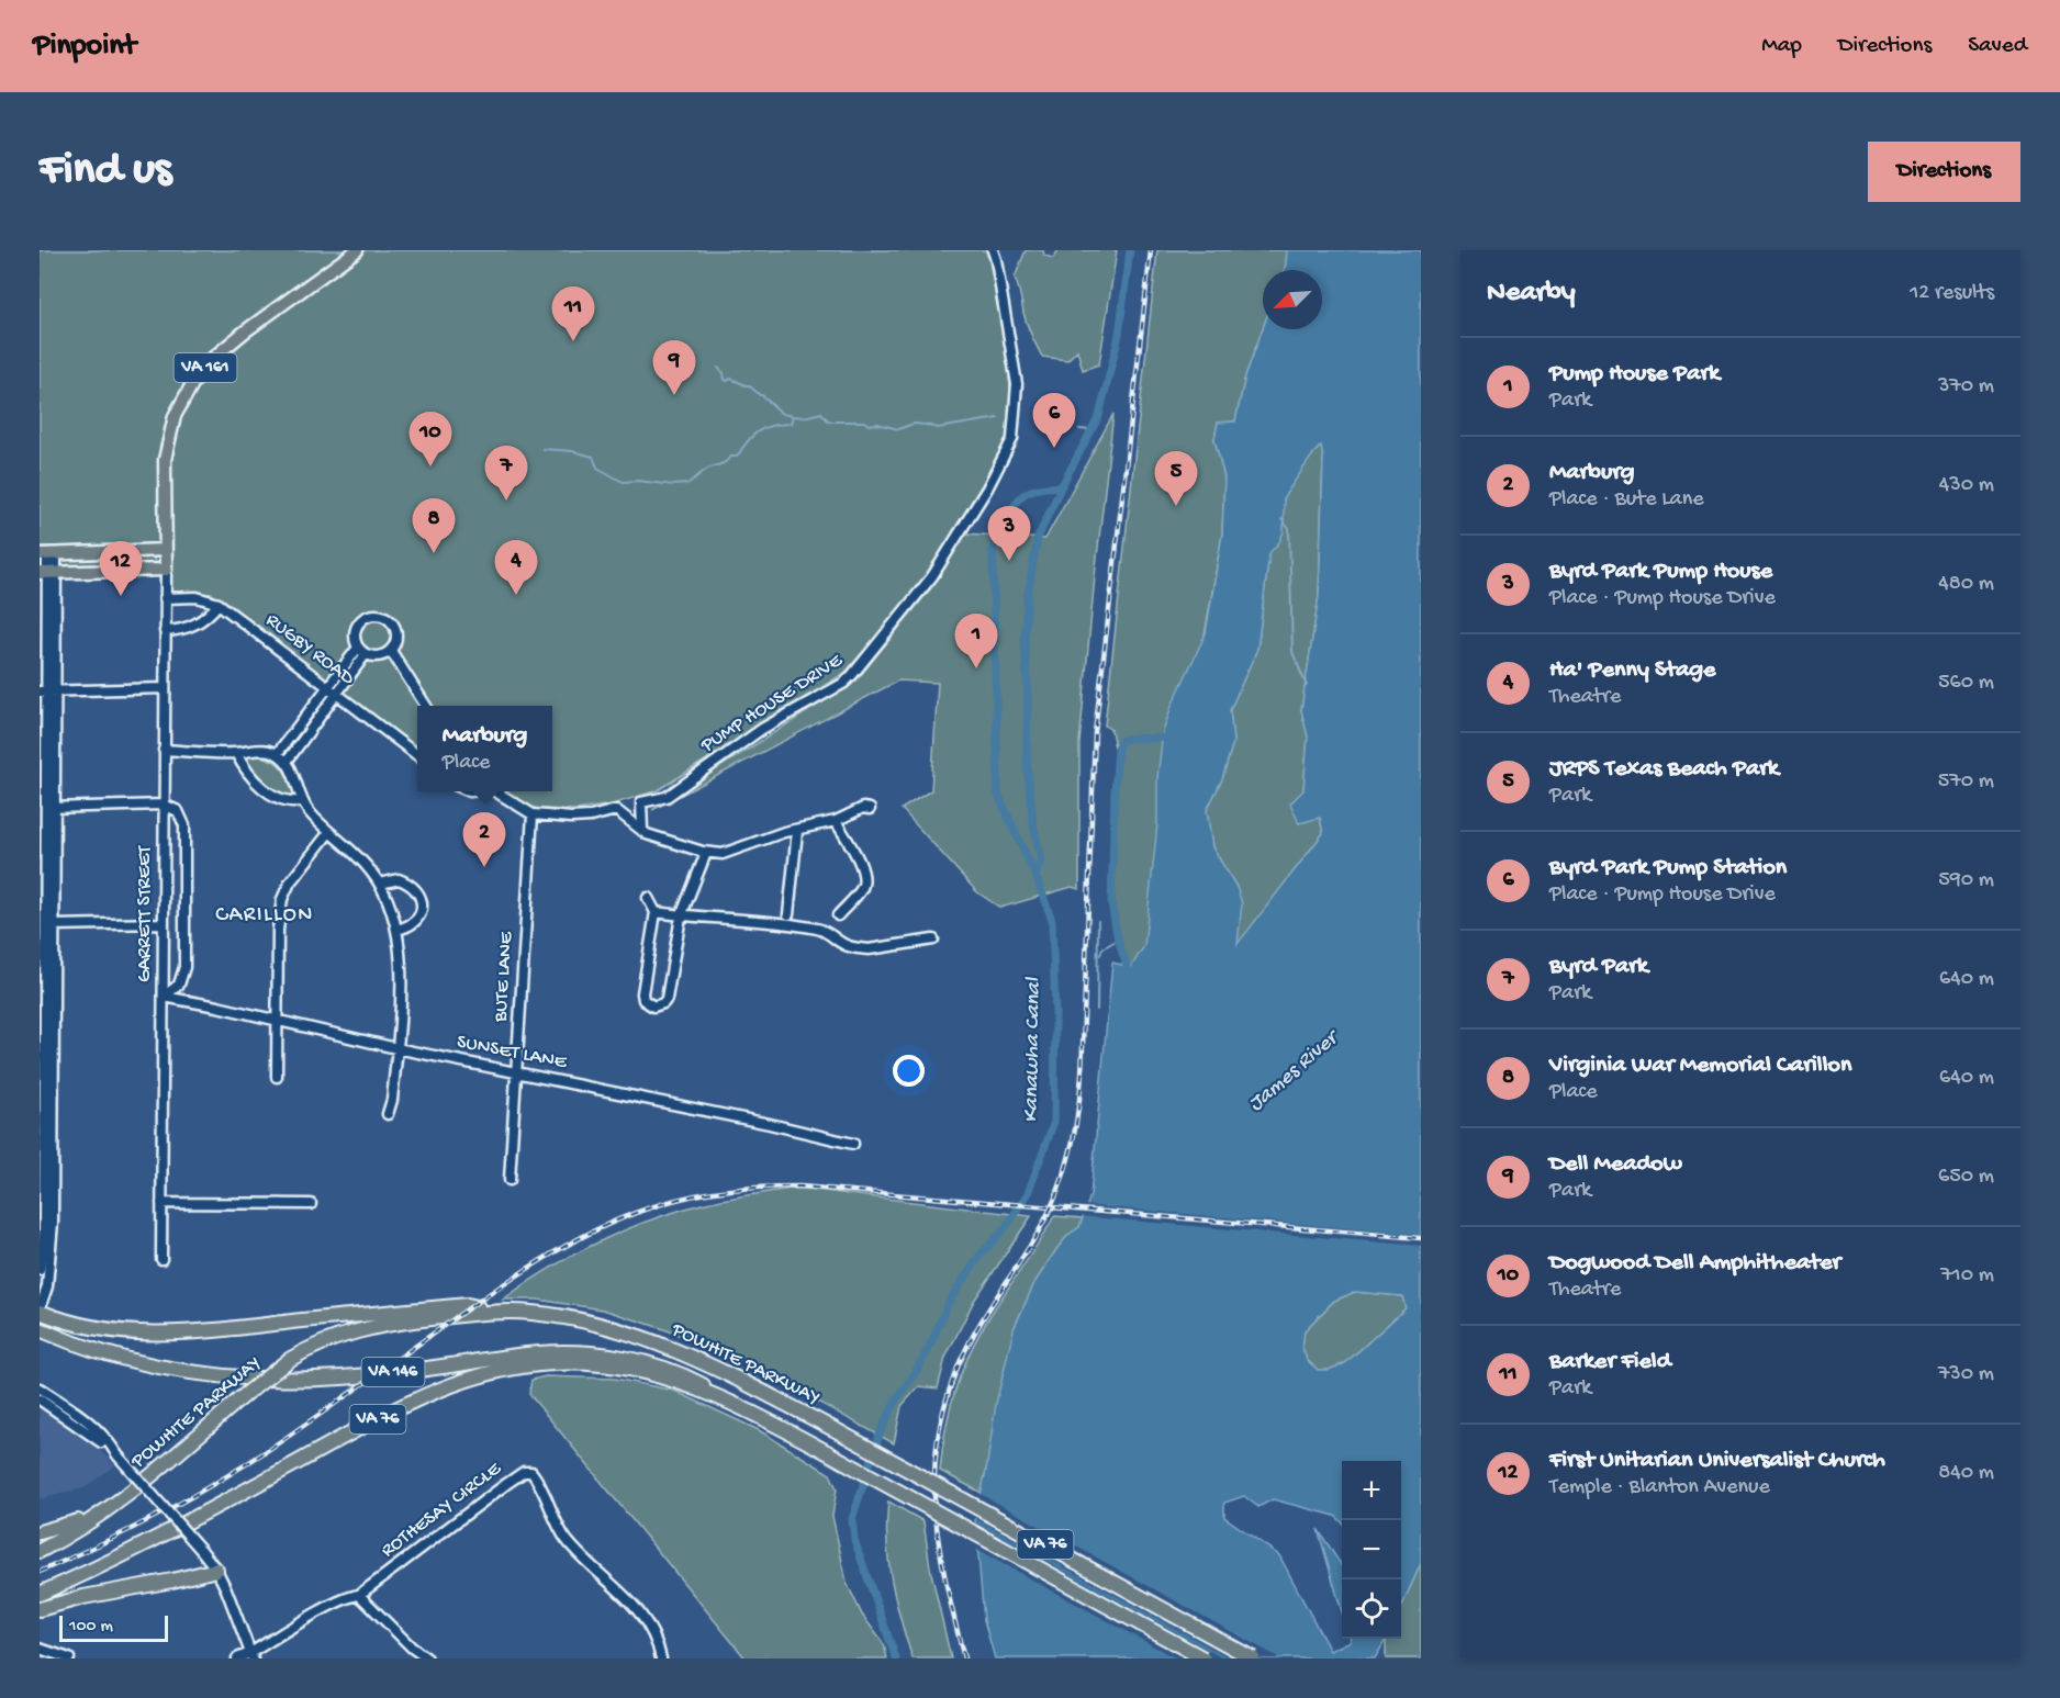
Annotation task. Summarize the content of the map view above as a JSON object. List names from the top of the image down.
{
  "streets": {
    "highway": ["POWHITE PARKWAY", "VA 146", "VA 76"],
    "main road": ["VA 161"],
    "street": [
      "RUGBY ROAD",
      "PUMP HOUSE DRIVE",
      "GARRETT STREET",
      "BUTE LANE",
      "SUNSET LANE",
      "ROTHESAY CIRCLE"
    ]
  },
  "crossings": [
    ["VA 161", "GARRETT STREET"],
    ["RUGBY ROAD", "GARRETT STREET"],
    ["GARRETT STREET", "SUNSET LANE"],
    ["BUTE LANE", "SUNSET LANE"],
    ["POWHITE PARKWAY", "VA 146"]
  ],
  "districts": ["CARILLON"],
  "water": ["Kanawha Canal", "James River"],
  "scale_bar": "100 m",
  "north": "bottom left",
  "page": {
    "header": "Pinpoint",
    "nav": ["Map", "Directions", "Saved"],
    "buttons": "Directions",
    "title": "Find us",
    "heading": ["Nearby", "12 results"],
    "pins": [
      "11",
      "9",
      "6",
      "10",
      "7",
      "5",
      "8",
      "3",
      "4",
      "12",
      "1",
      "2"
    ],
    "list": [
      {
        "mark": "1",
        "name": "Pump House Park",
        "note": "Park",
        "value": "370 m"
      },
      {
        "mark": "2",
        "name": "Marburg",
        "note": "Place · Bute Lane",
        "value": "430 m"
      },
      {
        "mark": "3",
        "name": "Byrd Park Pump House",
        "note": "Place · Pump House Drive",
        "value": "480 m"
      },
      {
        "mark": "4",
        "name": "Ha' Penny Stage",
        "note": "Theatre",
        "value": "560 m"
      },
      {
        "mark": "5",
        "name": "JRPS Texas Beach Park",
        "note": "Park",
        "value": "570 m"
      },
      {
        "mark": "6",
        "name": "Byrd Park Pump Station",
        "note": "Place · Pump House Drive",
        "value": "590 m"
      },
      {
        "mark": "7",
        "name": "Byrd Park",
        "note": "Park",
        "value": "640 m"
      },
      {
        "mark": "8",
        "name": "Virginia War Memorial Carillon",
        "note": "Place",
        "value": "640 m"
      },
      {
        "mark": "9",
        "name": "Dell Meadow",
        "note": "Park",
        "value": "650 m"
      },
      {
        "mark": "10",
        "name": "Dogwood Dell Amphitheater",
        "note": "Theatre",
        "value": "710 m"
      },
      {
        "mark": "11",
        "name": "Barker Field",
        "note": "Park",
        "value": "730 m"
      },
      {
        "mark": "12",
        "name": "First Unitarian Universalist Church",
        "note": "Temple · Blanton Avenue",
        "value": "840 m"
      }
    ],
    "popup": ["Marburg", "Place"],
    "map_buttons": ["+", "−"],
    "scale": "100 m"
  }
}
